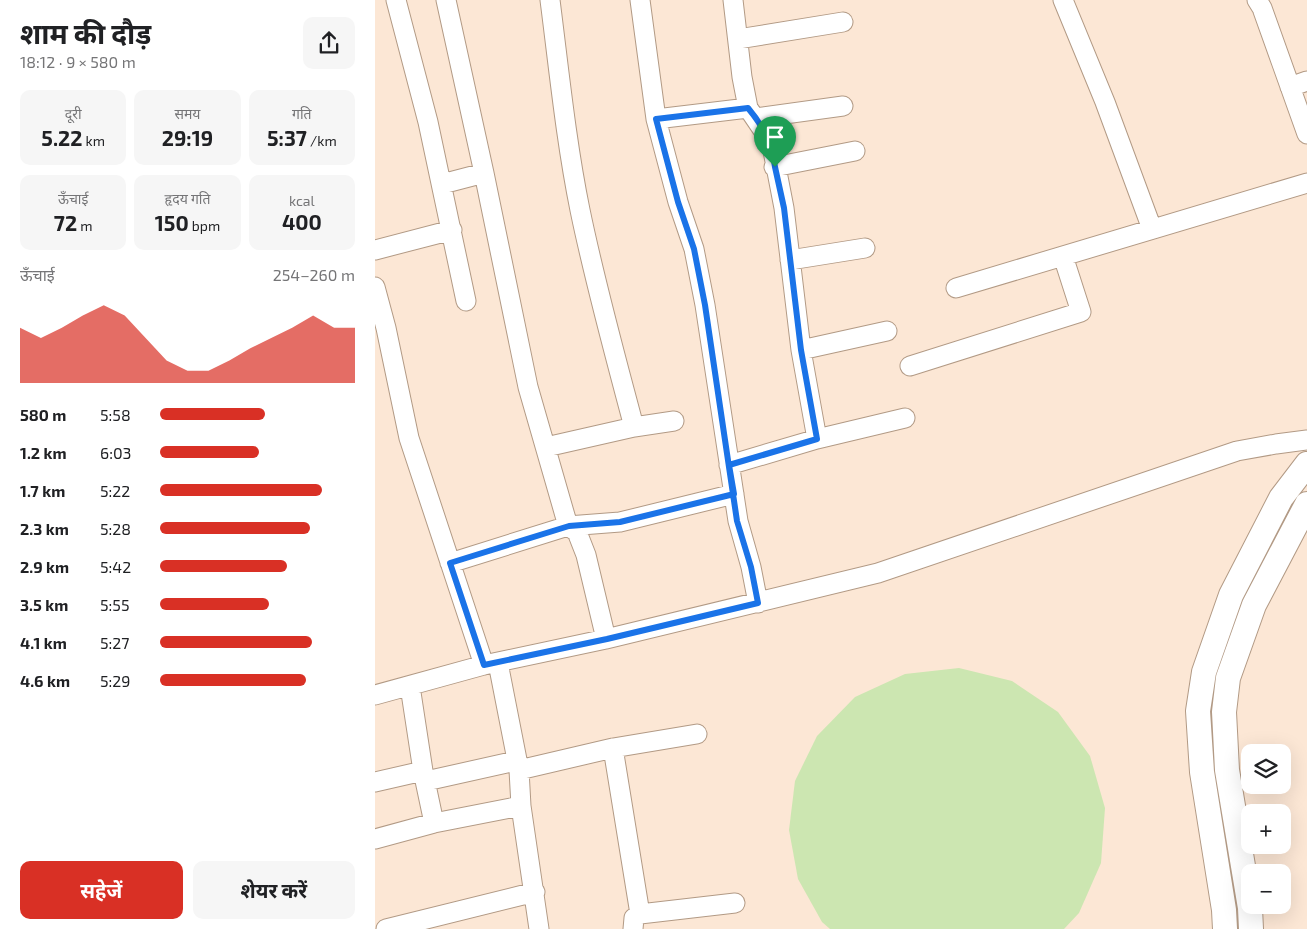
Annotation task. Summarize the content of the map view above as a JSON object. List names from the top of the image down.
{
  "page": {
    "heading": ["शाम की दौड़", "18:12 · 9 × 580 m"],
    "stats": [
      ["दूरी", "5.22 km"],
      ["समय", "29:19"],
      ["गति", "5:37 /km"],
      ["ऊँचाई", "72 m"],
      ["हृदय गति", "150 bpm"],
      ["kcal", "400"]
    ],
    "chart": ["ऊँचाई", "254–260 m"],
    "list": [
      {
        "name": "580 m",
        "note": "5:58"
      },
      {
        "name": "1.2 km",
        "note": "6:03"
      },
      {
        "name": "1.7 km",
        "note": "5:22"
      },
      {
        "name": "2.3 km",
        "note": "5:28"
      },
      {
        "name": "2.9 km",
        "note": "5:42"
      },
      {
        "name": "3.5 km",
        "note": "5:55"
      },
      {
        "name": "4.1 km",
        "note": "5:27"
      },
      {
        "name": "4.6 km",
        "note": "5:29"
      }
    ],
    "map_buttons": ["+", "−"],
    "buttons": ["सहेजें", "शेयर करें"]
  }
}
